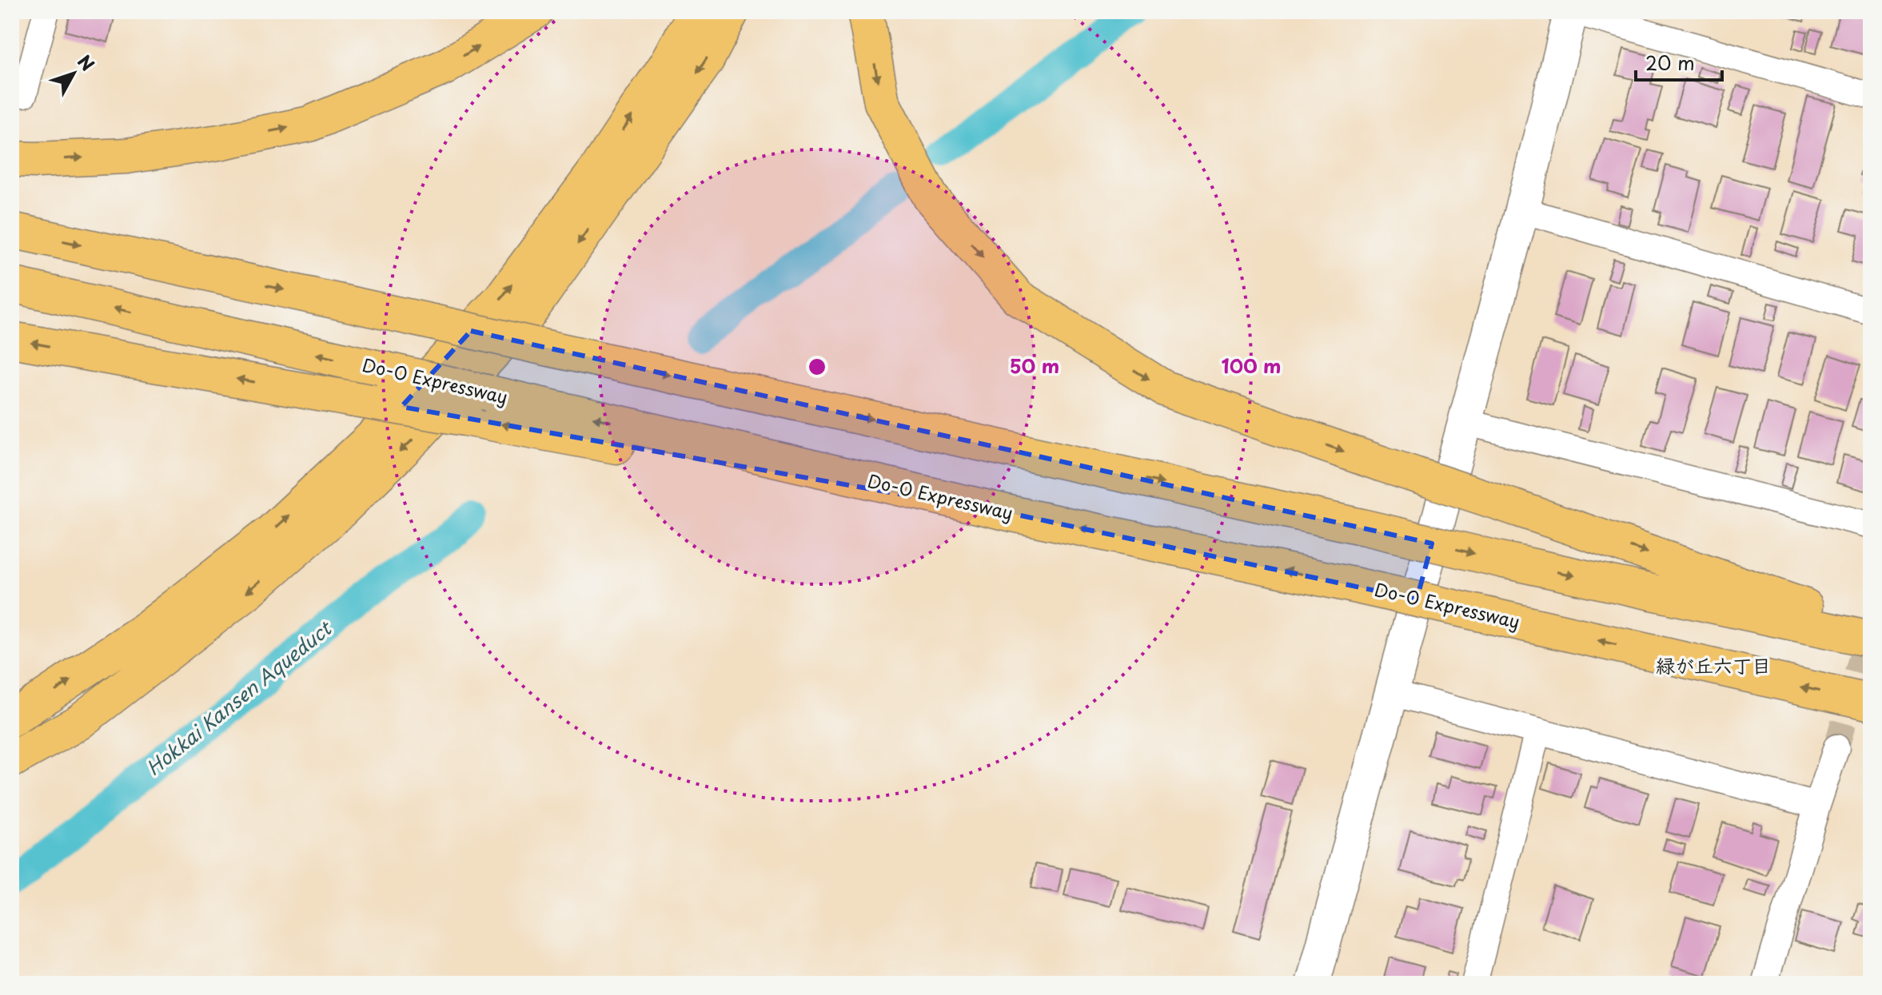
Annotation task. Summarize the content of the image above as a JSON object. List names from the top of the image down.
{
  "streets": {
    "highway": ["Do-O Expressway"]
  },
  "districts": ["緑が丘六丁目"],
  "water": ["Hokkai Kansen Aqueduct"],
  "scale_bar": "20 m",
  "north": "top right",
  "rings": ["50 m", "100 m"]
}
